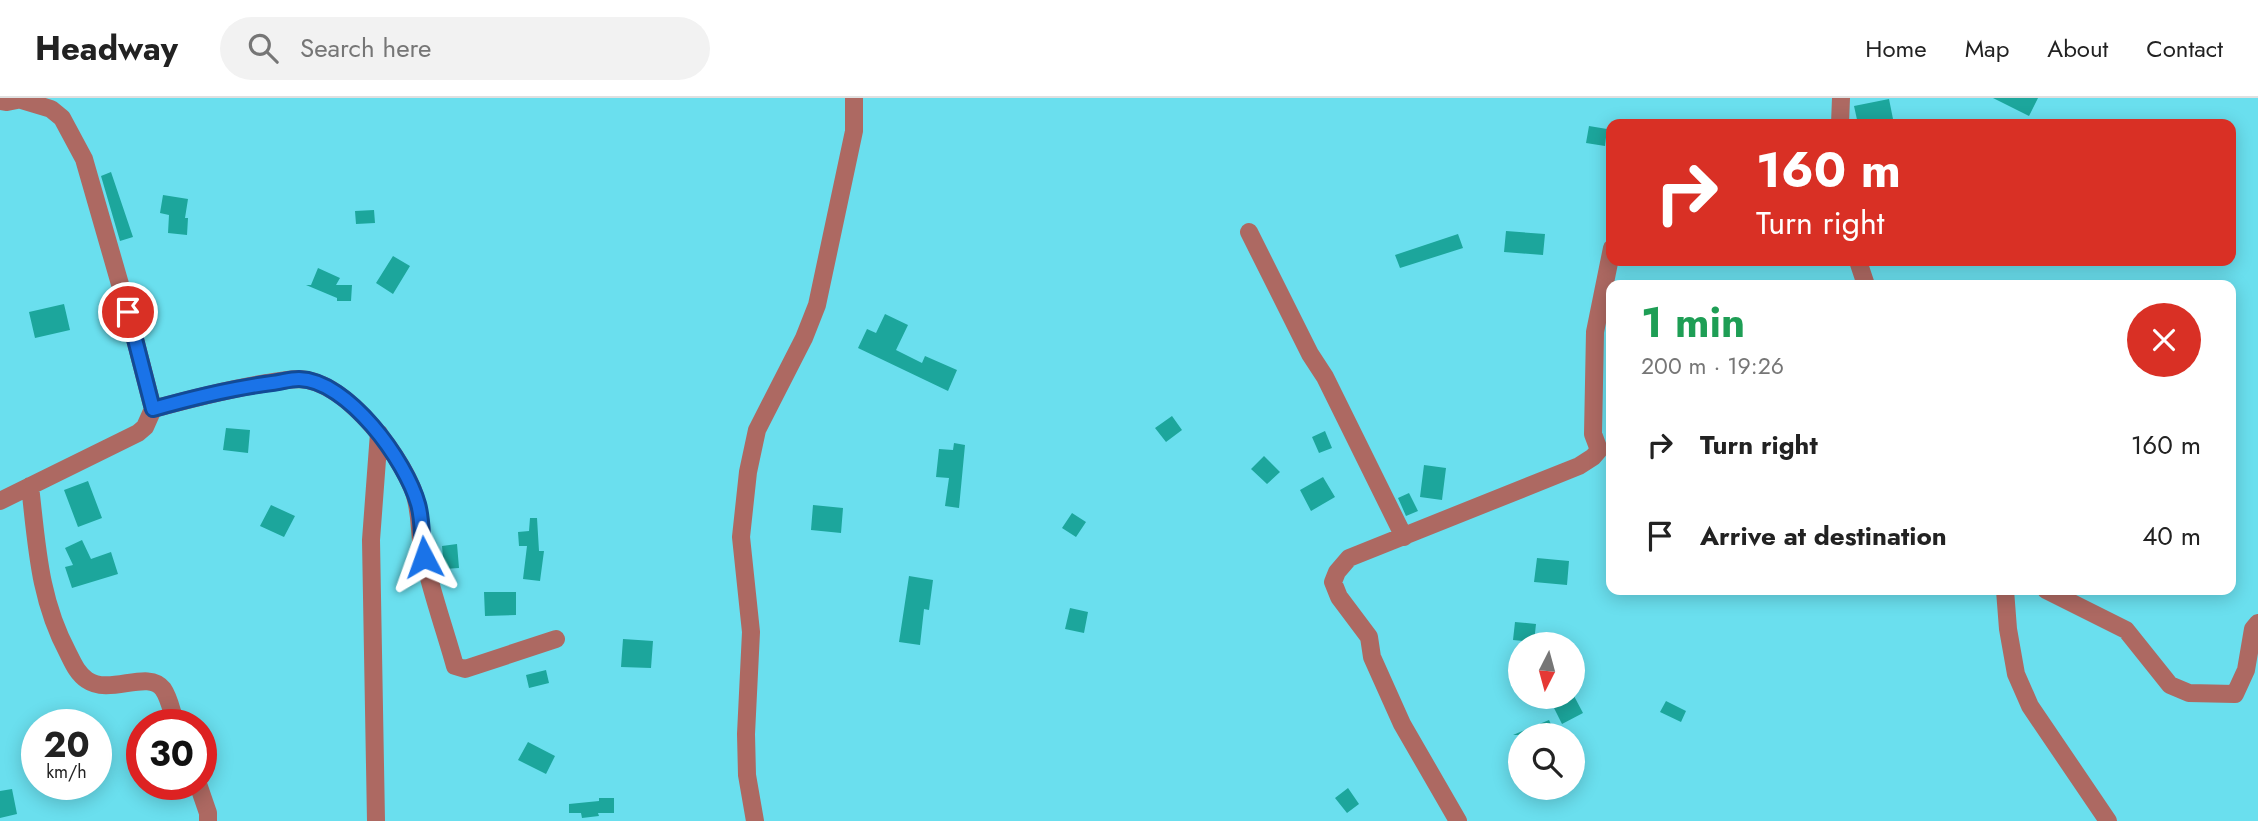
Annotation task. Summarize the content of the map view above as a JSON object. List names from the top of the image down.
{
  "north": "bottom",
  "page": {
    "header": "Headway",
    "search": "Search here",
    "nav": [
      "Home",
      "Map",
      "About",
      "Contact"
    ],
    "turn": ["160 m", "Turn right"],
    "heading": ["1 min", "200 m · 19:26"],
    "list": [
      {
        "name": "Turn right",
        "value": "160 m"
      },
      {
        "name": "Arrive at destination",
        "value": "40 m"
      }
    ],
    "speed": "20 km/h",
    "limit": "30"
  }
}
